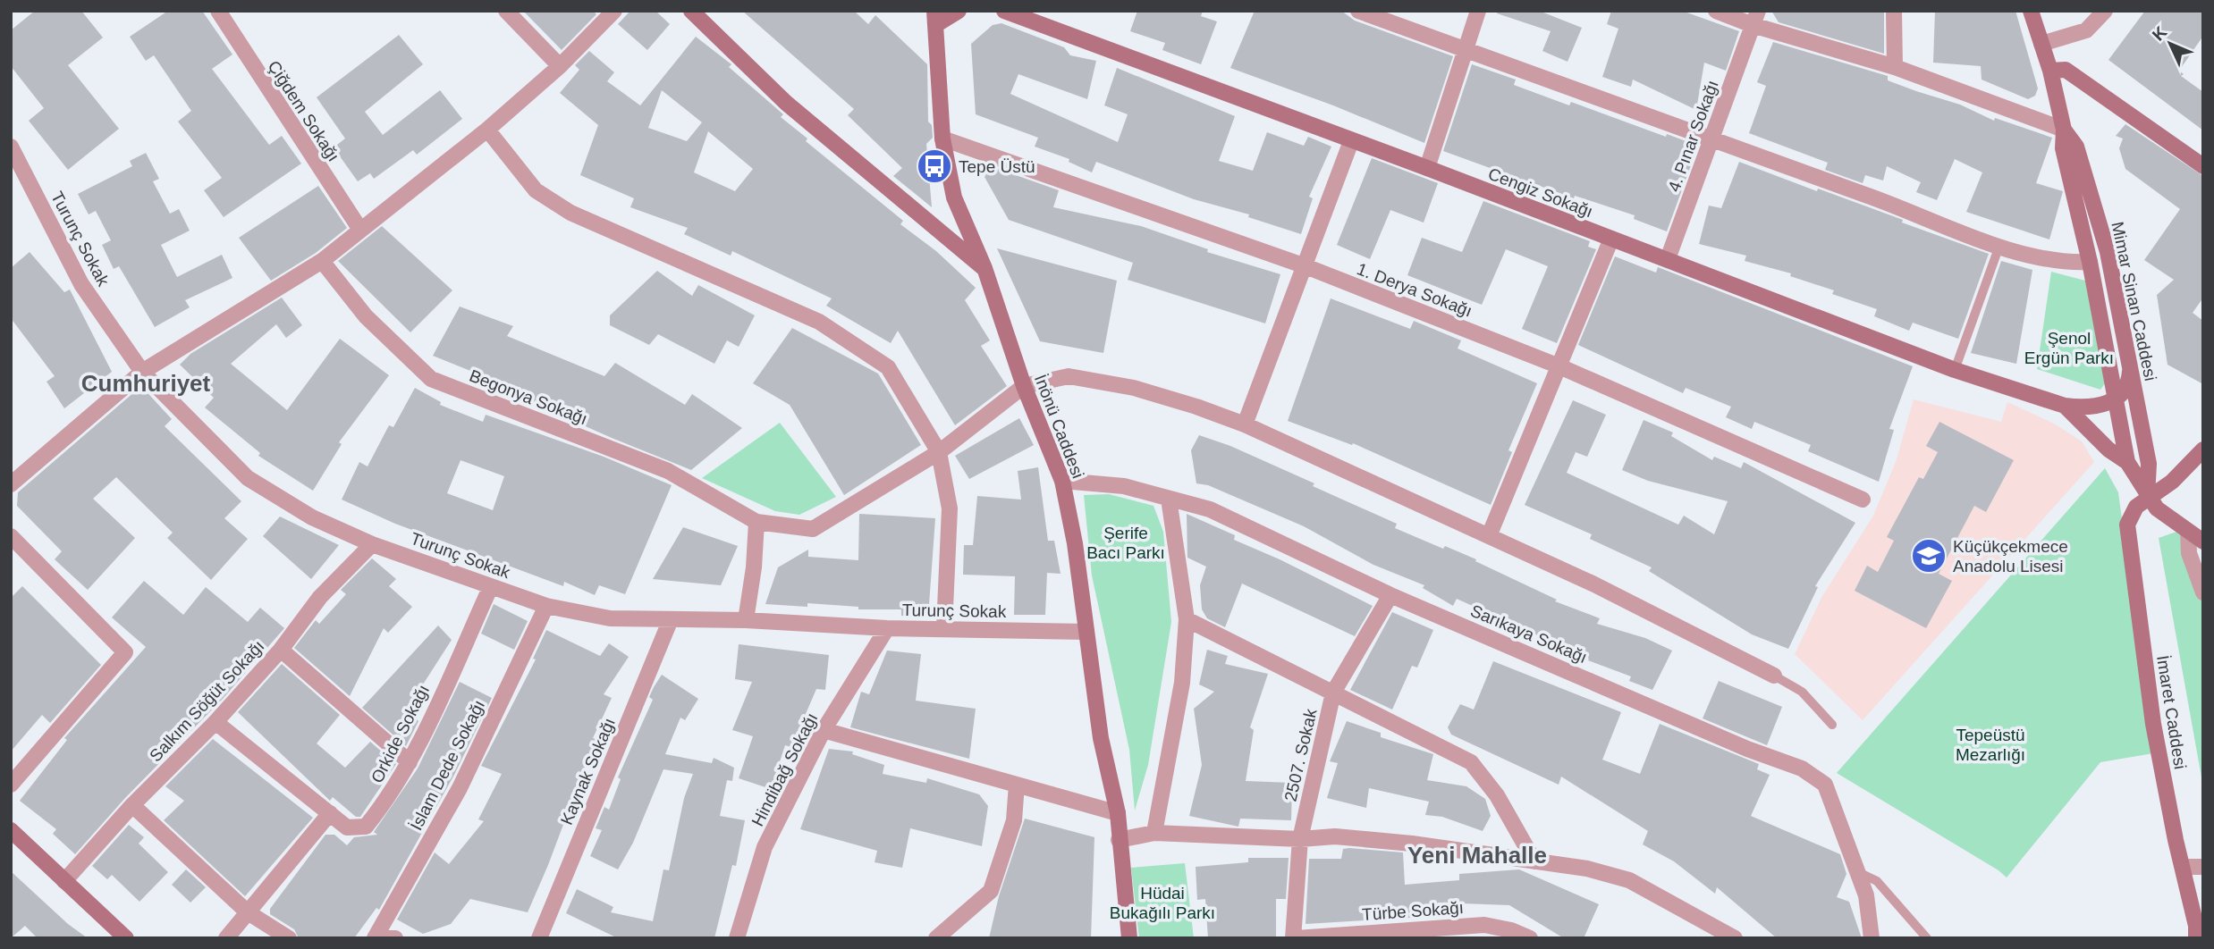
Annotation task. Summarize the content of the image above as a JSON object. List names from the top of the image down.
{
  "streets": {
    "street": [
      "Çiğdem Sokağı",
      "4. Pınar Sokağı",
      "Cengiz Sokağı",
      "Turunç Sokak",
      "1. Derya Sokağı",
      "Mimar Sinan Caddesi",
      "Begonya Sokağı",
      "İnönü Caddesi",
      "Sarıkaya Sokağı",
      "Salkım Söğüt Sokağı",
      "İmaret Caddesi",
      "Orkide Sokağı",
      "2507. Sokak",
      "İslam Dede Sokağı",
      "Hindibağ Sokağı",
      "Kaynak Sokağı",
      "Türbe Sokağı"
    ]
  },
  "crossings": [
    ["4. Pınar Sokağı", "Cengiz Sokağı"],
    ["Turunç Sokak", "İnönü Caddesi"],
    ["Turunç Sokak", "Salkım Söğüt Sokağı"],
    ["Turunç Sokak", "Orkide Sokağı"],
    ["Turunç Sokak", "İslam Dede Sokağı"],
    ["Turunç Sokak", "Hindibağ Sokağı"],
    ["Turunç Sokak", "Kaynak Sokağı"],
    ["1. Derya Sokağı", "İnönü Caddesi"],
    ["Mimar Sinan Caddesi", "İmaret Caddesi"],
    ["İnönü Caddesi", "Sarıkaya Sokağı"],
    ["Sarıkaya Sokağı", "2507. Sokak"],
    ["Salkım Söğüt Sokağı", "Orkide Sokağı"],
    ["2507. Sokak", "Türbe Sokağı"]
  ],
  "districts": ["Cumhuriyet", "Yeni Mahalle"],
  "parks": [
    "Şenol Ergün Parkı",
    "Şerife Bacı Parkı",
    "Tepeüstü Mezarlığı",
    "Hüdai Bukağılı Parkı"
  ],
  "places": {
    "bus stop": ["Tepe Üstü"],
    "school or university": ["Küçükçekmece Anadolu Lisesi"]
  },
  "north": "top left"
}
